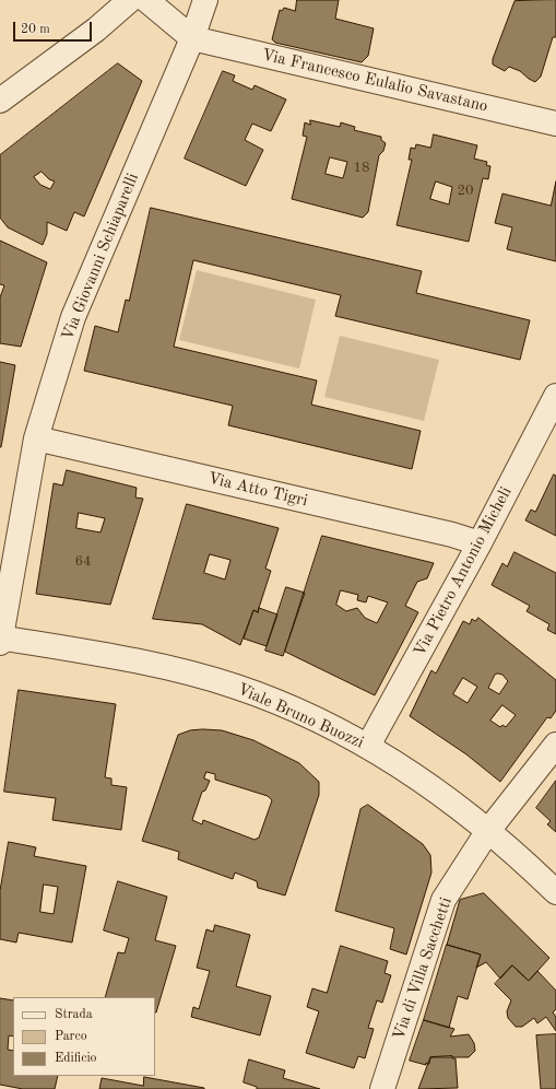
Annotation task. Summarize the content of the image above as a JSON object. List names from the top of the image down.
{
  "streets": {
    "street": [
      "Via Francesco Eulalio Savastano",
      "Via Giovanni Schiaparelli",
      "Via Atto Tigri",
      "Via Pietro Antonio Micheli",
      "Viale Bruno Buozzi",
      "Via di Villa Sacchetti"
    ]
  },
  "crossings": [
    ["Via Francesco Eulalio Savastano", "Via Giovanni Schiaparelli"],
    ["Via Giovanni Schiaparelli", "Via Atto Tigri"],
    ["Via Giovanni Schiaparelli", "Viale Bruno Buozzi"],
    ["Via Atto Tigri", "Via Pietro Antonio Micheli"],
    ["Via Pietro Antonio Micheli", "Viale Bruno Buozzi"],
    ["Viale Bruno Buozzi", "Via di Villa Sacchetti"]
  ],
  "house_numbers": ["18", "20", "64"],
  "legend": ["Strada", "Parco", "Edificio"],
  "scale_bar": "20 m"
}
